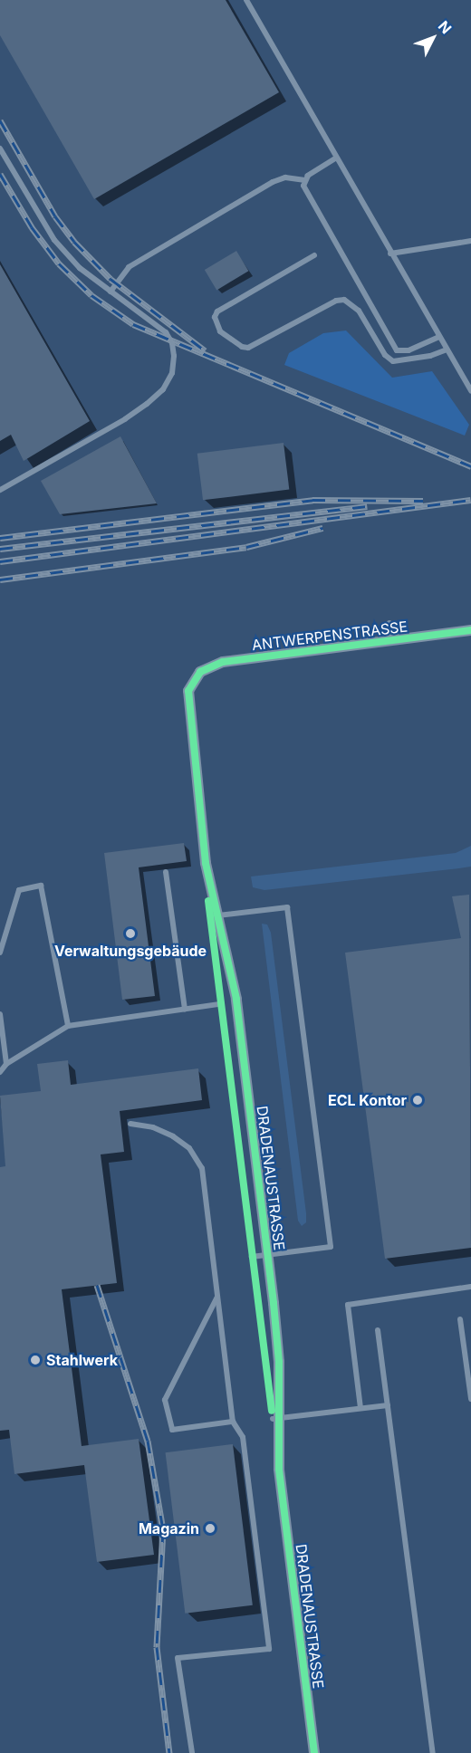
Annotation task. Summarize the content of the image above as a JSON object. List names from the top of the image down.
{
  "streets": {
    "street": ["ANTWERPENSTRASSE", "DRADENAUSTRASSE"]
  },
  "crossings": [
    ["ANTWERPENSTRASSE", "DRADENAUSTRASSE"]
  ],
  "places": [
    "Verwaltungsgebäude",
    "ECL Kontor",
    "Stahlwerk",
    "Magazin"
  ],
  "north": "top right"
}
